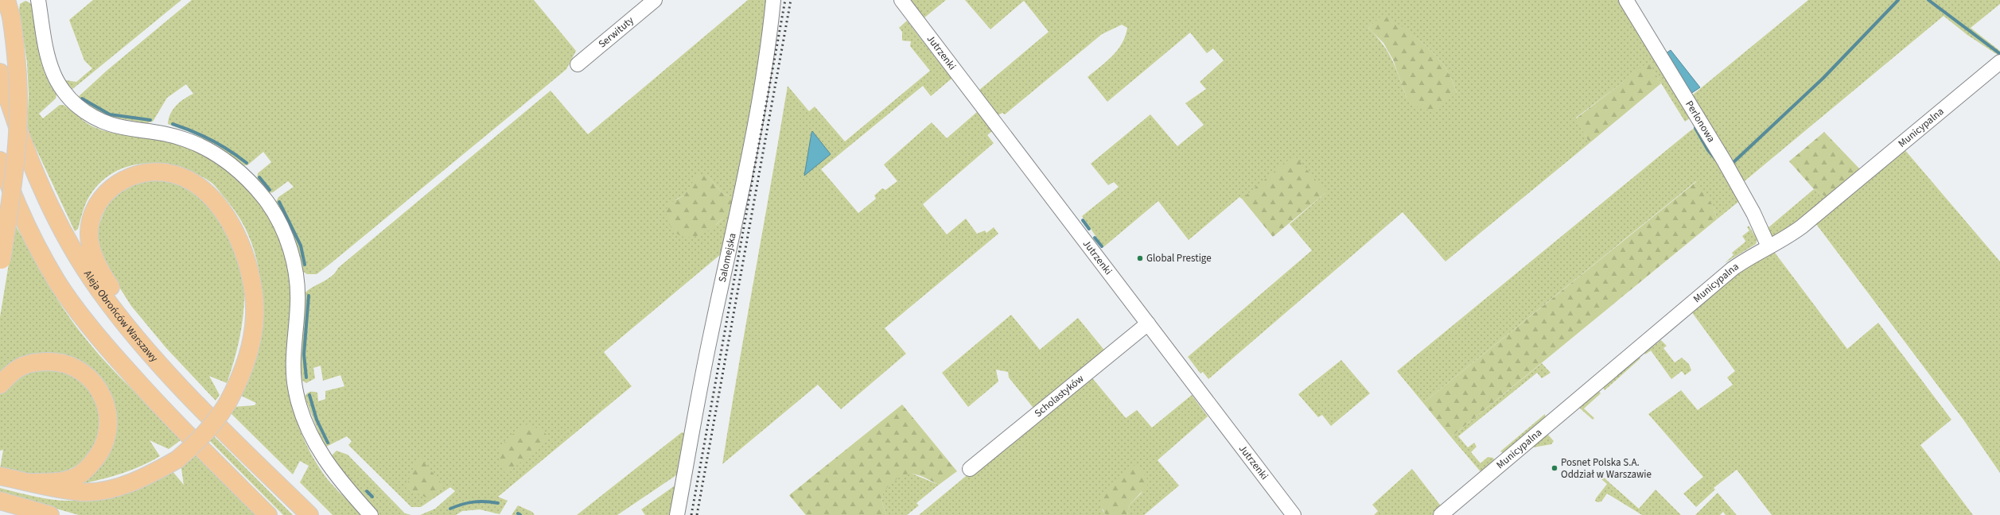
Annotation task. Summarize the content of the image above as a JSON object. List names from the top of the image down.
{
  "streets": {
    "main road": ["Aleja Obrońców Warszawy"],
    "street": [
      "Serwituty",
      "Jutrzenki",
      "Perlonowa",
      "Municypalna",
      "Salomejska",
      "Scholastyków"
    ]
  },
  "crossings": [
    ["Jutrzenki", "Scholastyków"],
    ["Perlonowa", "Municypalna"]
  ],
  "places": ["Global Prestige", "Posnet Polska S.A. Oddział w Warszawie"]
}
